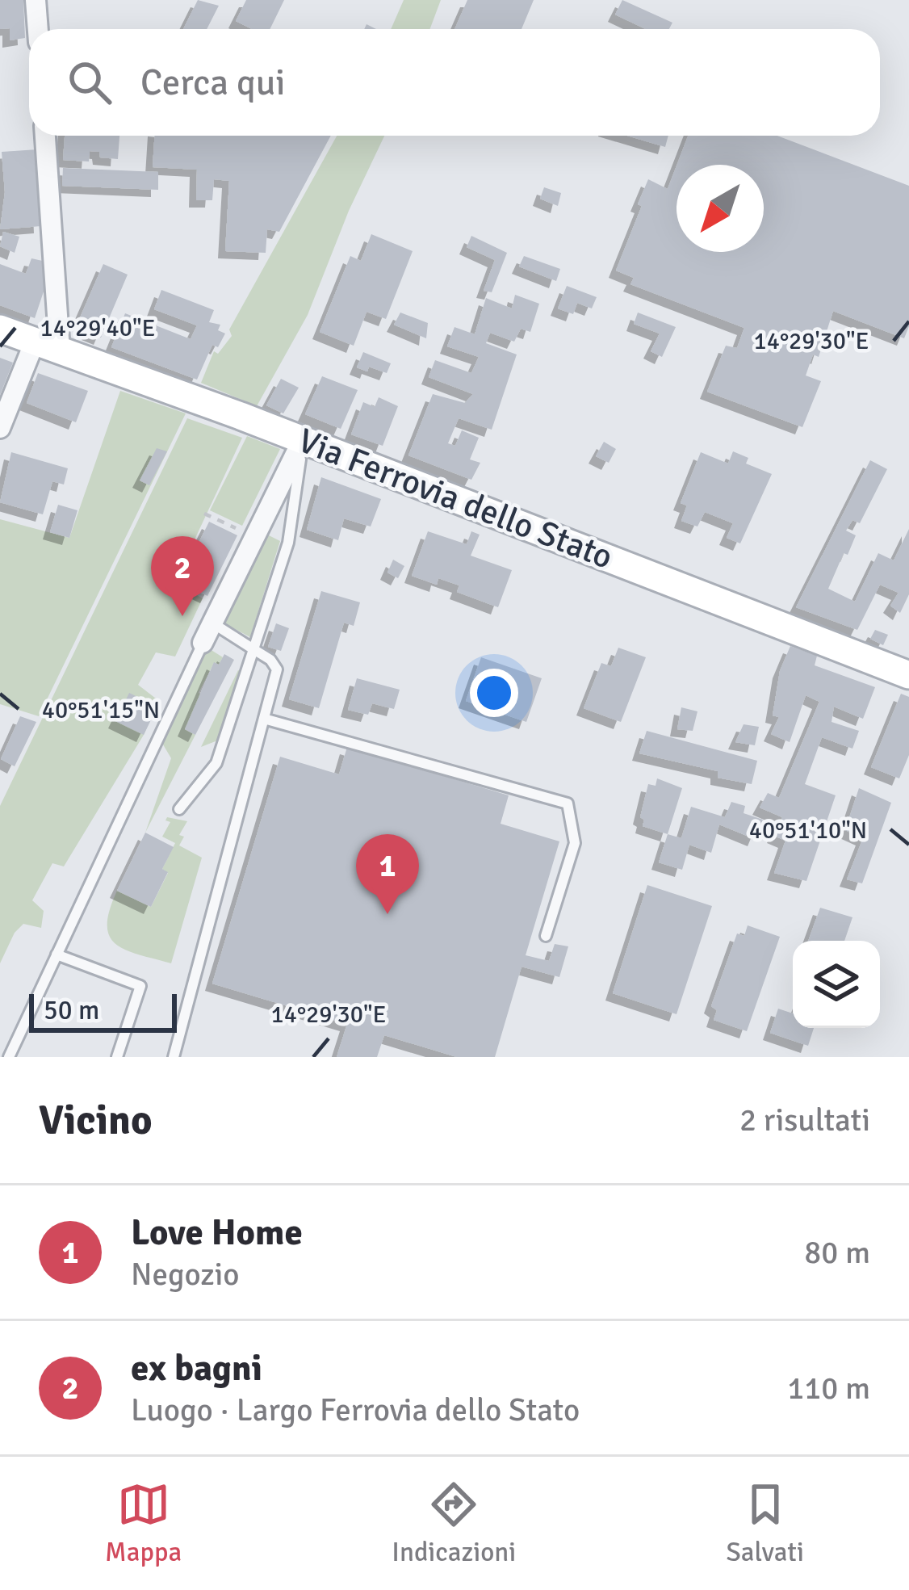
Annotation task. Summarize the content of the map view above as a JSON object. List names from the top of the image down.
{
  "streets": {
    "main road": ["Via Ferrovia dello Stato"]
  },
  "scale_bar": "50 m",
  "north": "bottom left",
  "page": {
    "search": "Cerca qui",
    "pins": ["2", "1"],
    "scale": "50 m",
    "heading": ["Vicino", "2 risultati"],
    "list": [
      {
        "mark": "1",
        "name": "Love Home",
        "note": "Negozio",
        "value": "80 m"
      },
      {
        "mark": "2",
        "name": "ex bagni",
        "note": "Luogo · Largo Ferrovia dello Stato",
        "value": "110 m"
      }
    ],
    "nav": ["Mappa", "Indicazioni", "Salvati"]
  },
  "coordinates": [
    "14°29'40\"E",
    "14°29'30\"E",
    "40°51'15\"N",
    "40°51'10\"N"
  ]
}
